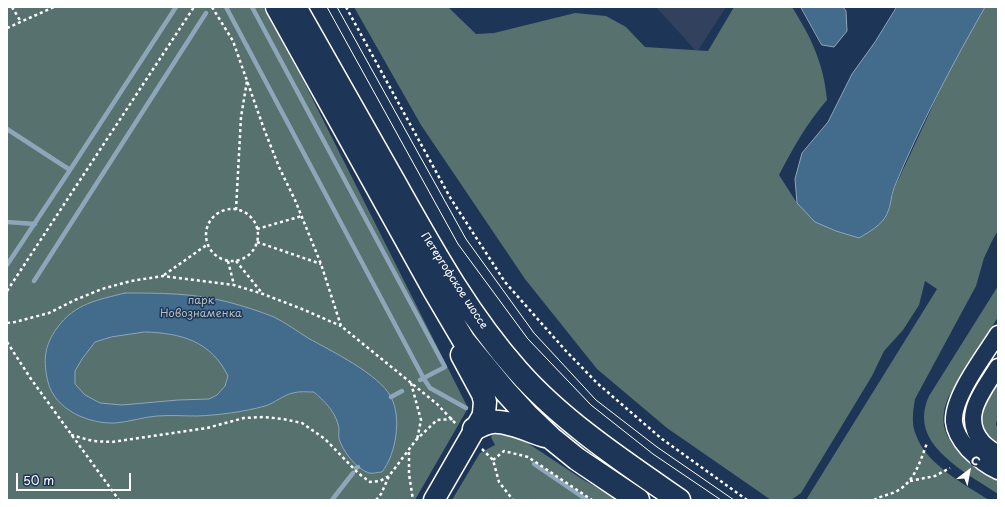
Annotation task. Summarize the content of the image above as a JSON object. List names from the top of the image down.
{
  "streets": {
    "main road": ["Петергофское шоссе"]
  },
  "parks": ["парк Новознаменка"],
  "scale_bar": "50 m",
  "north": "top right"
}
